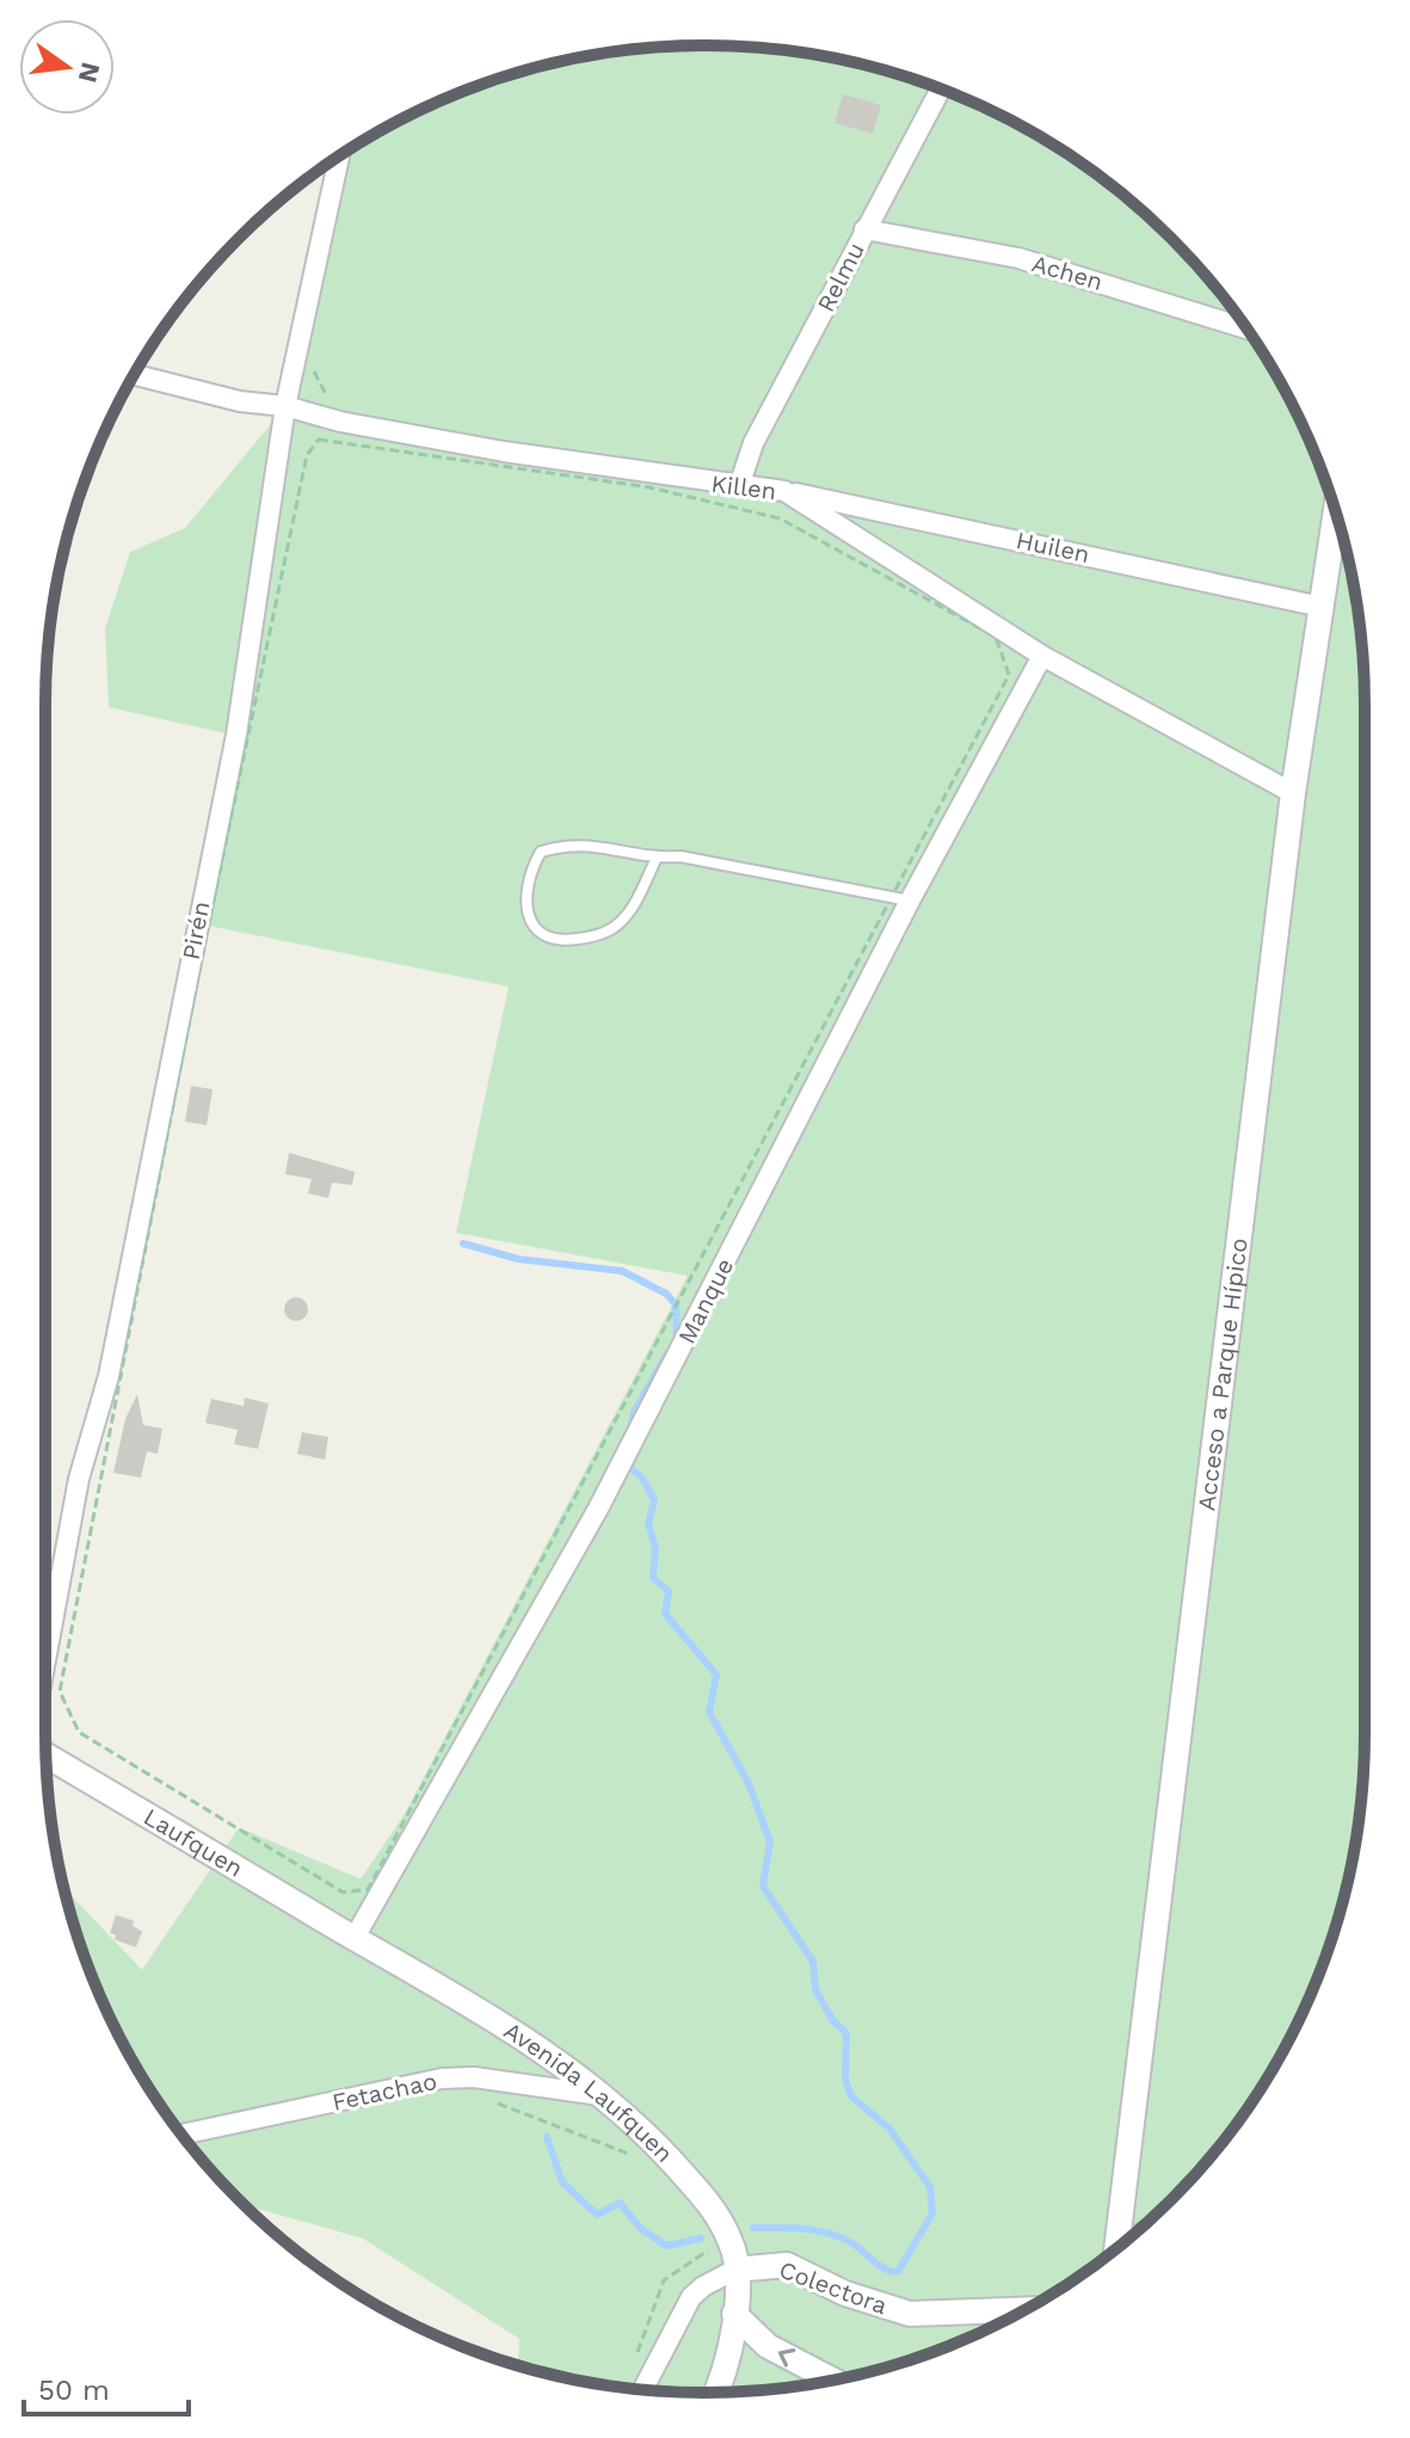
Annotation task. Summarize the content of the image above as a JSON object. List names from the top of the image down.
{
  "streets": {
    "street": [
      "Achen",
      "Relmu",
      "Killen",
      "Huilen",
      "Pirén",
      "Manque",
      "Acceso a Parque Hípico",
      "Laufquen",
      "Fetachao",
      "Avenida Laufquen",
      "Colectora"
    ]
  },
  "crossings": [
    ["Achen", "Relmu"],
    ["Relmu", "Killen"],
    ["Killen", "Huilen"],
    ["Killen", "Pirén"],
    ["Killen", "Manque"],
    ["Killen", "Acceso a Parque Hípico"],
    ["Huilen", "Acceso a Parque Hípico"],
    ["Manque", "Laufquen"],
    ["Manque", "Avenida Laufquen"],
    ["Laufquen", "Avenida Laufquen"],
    ["Fetachao", "Avenida Laufquen"],
    ["Avenida Laufquen", "Colectora"]
  ],
  "scale_bar": "50 m",
  "north": "right"
}
